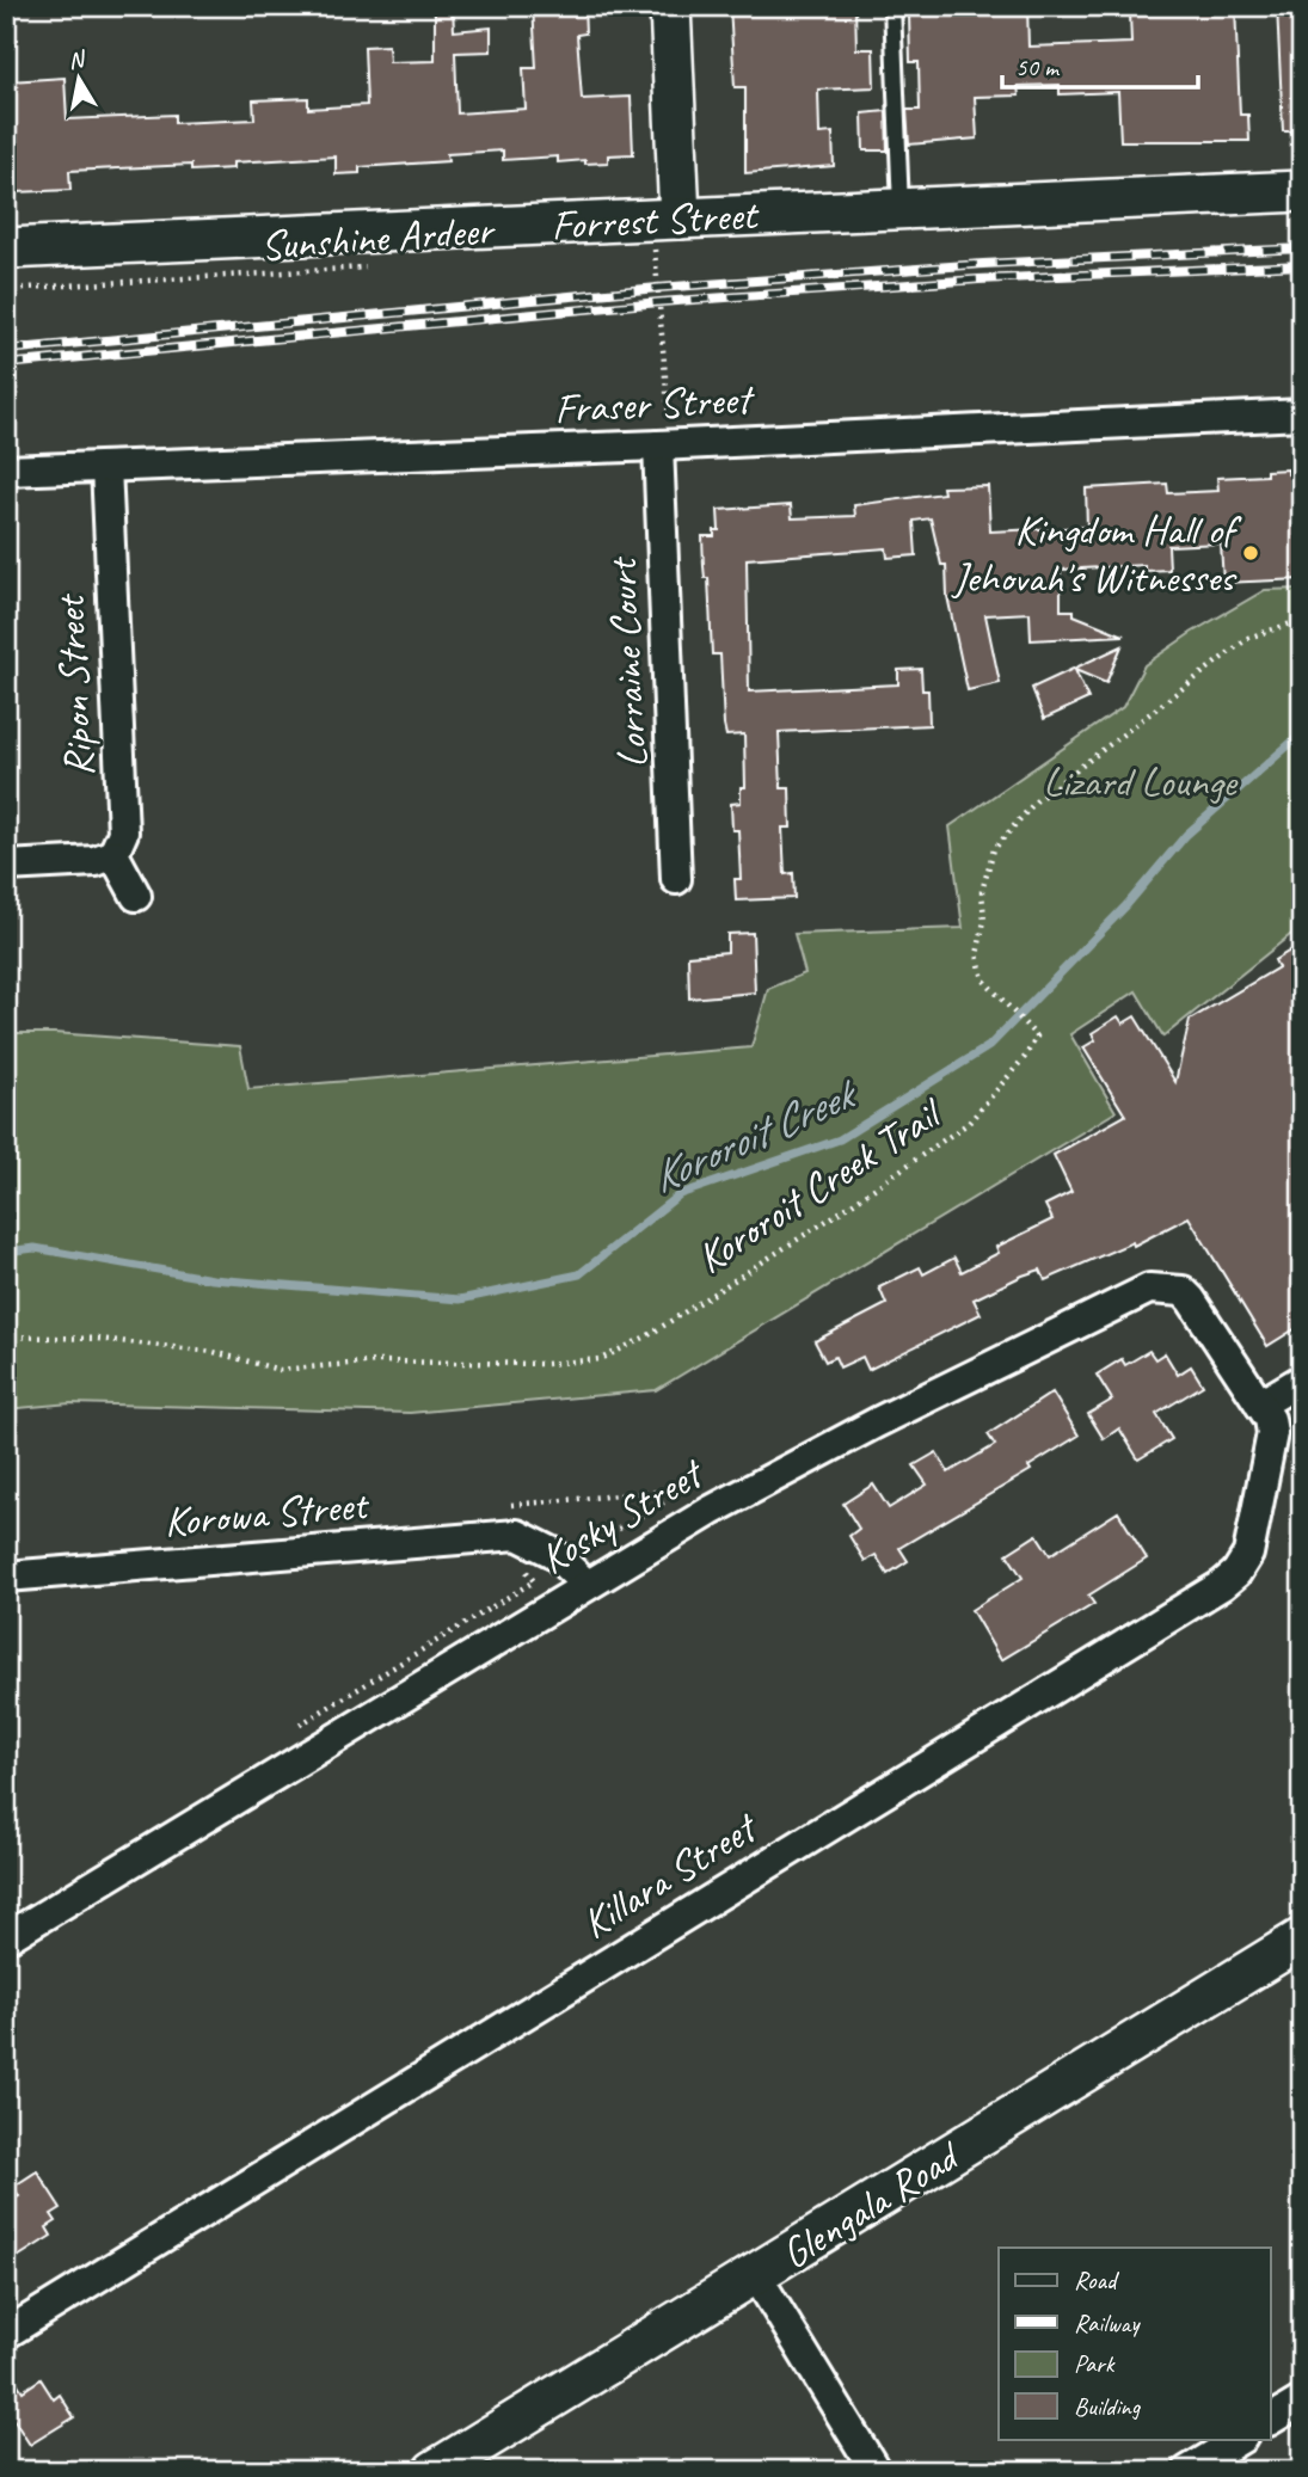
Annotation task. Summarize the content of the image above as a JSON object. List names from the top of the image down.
{
  "streets": {
    "street": [
      "Forrest Street",
      "Fraser Street",
      "Lorraine Court",
      "Ripon Street",
      "Korowa Street",
      "Kosky Street",
      "Killara Street",
      "Glengala Road"
    ],
    "path": ["Sunshine Ardeer", "Kororoit Creek Trail"]
  },
  "crossings": [
    ["Fraser Street", "Lorraine Court"],
    ["Fraser Street", "Ripon Street"],
    ["Kosky Street", "Killara Street"]
  ],
  "water": ["Kororoit Creek"],
  "parks": ["Lizard Lounge"],
  "places": ["Kingdom Hall of Jehovah's Witnesses"],
  "legend": [
    "Road",
    "Railway",
    "Park",
    "Building"
  ],
  "scale_bar": "50 m",
  "north": "top"
}
